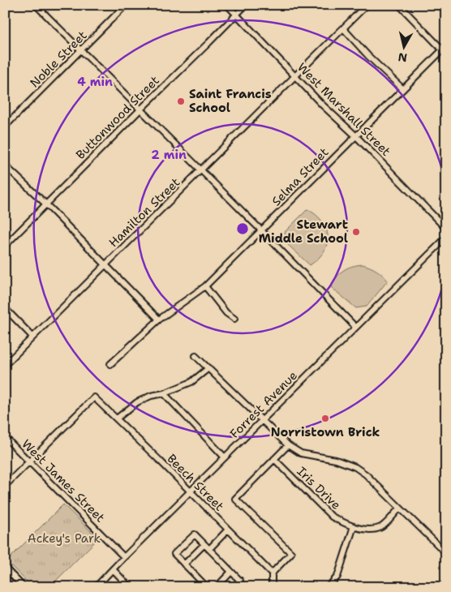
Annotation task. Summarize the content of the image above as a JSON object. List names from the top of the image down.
{
  "streets": {
    "street": [
      "Noble Street",
      "West Marshall Street",
      "Buttonwood Street",
      "Selma Street",
      "Hamilton Street",
      "Forrest Avenue",
      "West James Street",
      "Beech Street",
      "Iris Drive"
    ]
  },
  "crossings": [
    ["West Marshall Street", "Buttonwood Street"],
    ["West Marshall Street", "Selma Street"],
    ["West Marshall Street", "Hamilton Street"],
    ["Forrest Avenue", "West James Street"],
    ["Forrest Avenue", "Beech Street"],
    ["West James Street", "Beech Street"]
  ],
  "parks": ["Ackey's Park"],
  "places": ["Saint Francis School", "Stewart Middle School", "Norristown Brick"],
  "north": "bottom",
  "rings": ["4 min", "2 min"]
}
